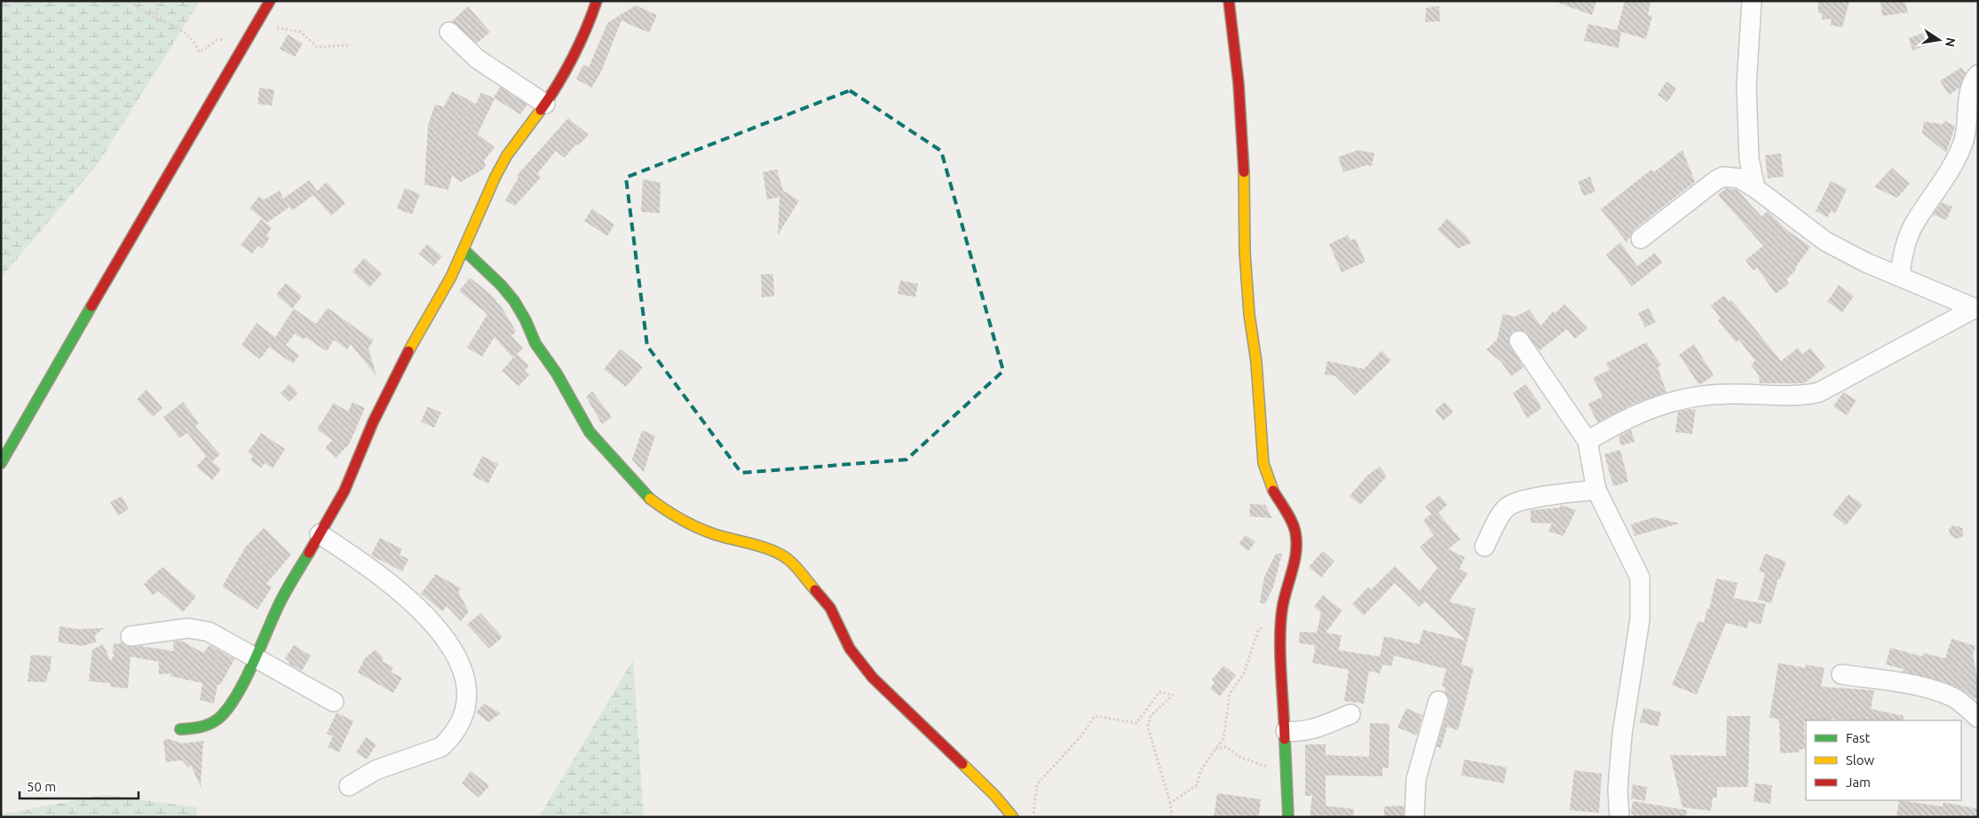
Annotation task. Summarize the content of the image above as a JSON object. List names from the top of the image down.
{
  "legend": ["Fast", "Slow", "Jam"],
  "scale_bar": "50 m",
  "north": "right"
}
